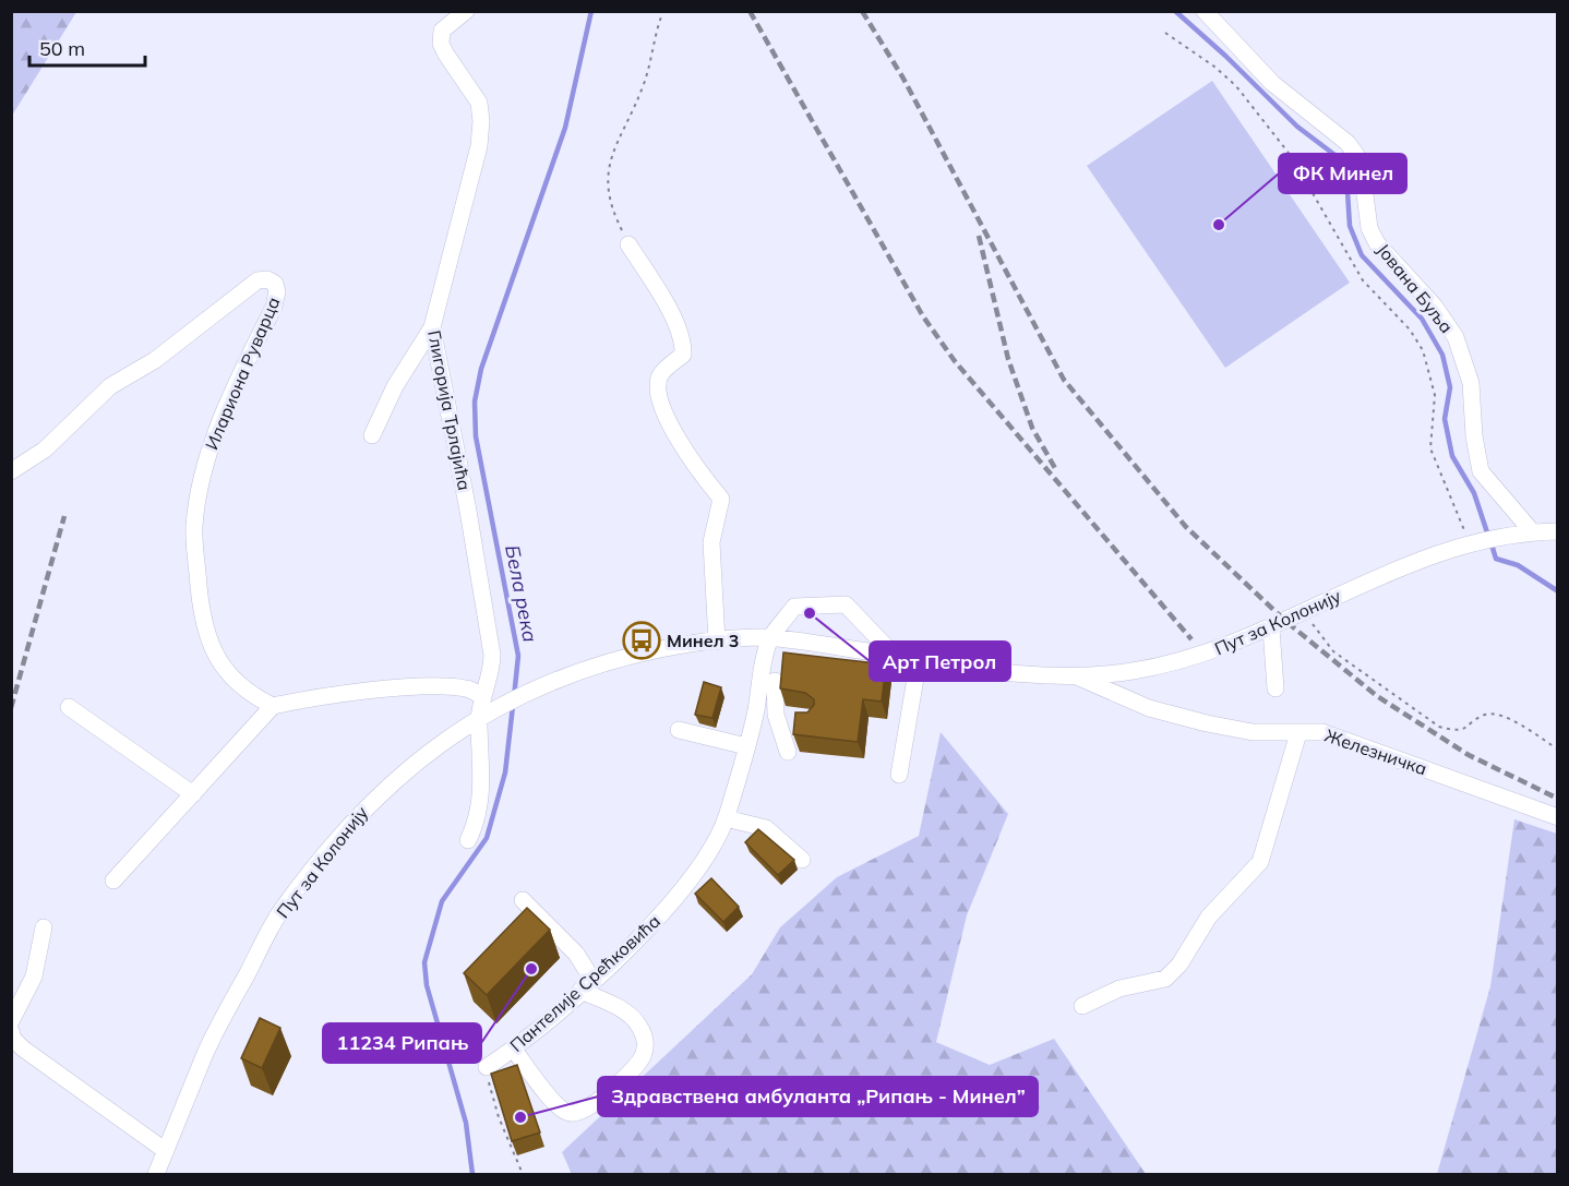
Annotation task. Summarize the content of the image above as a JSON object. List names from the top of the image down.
{
  "streets": {
    "street": [
      "Јована Буља",
      "Илариона Руварца",
      "Глигорија Трлајића",
      "Пут за Колонију",
      "Железничка",
      "Пантелије Срећковића"
    ]
  },
  "crossings": [
    ["Јована Буља", "Пут за Колонију"],
    ["Глигорија Трлајића", "Пут за Колонију"],
    ["Пут за Колонију", "Железничка"],
    ["Пут за Колонију", "Пантелије Срећковића"]
  ],
  "water": ["Бела река"],
  "places": {
    "other": [
      "ФК Минел",
      "Арт Петрол",
      "11234 Рипањ",
      "Здравствена амбуланта „Рипањ - Минел”"
    ],
    "bus stop": ["Минел 3"]
  },
  "scale_bar": "50 m"
}
